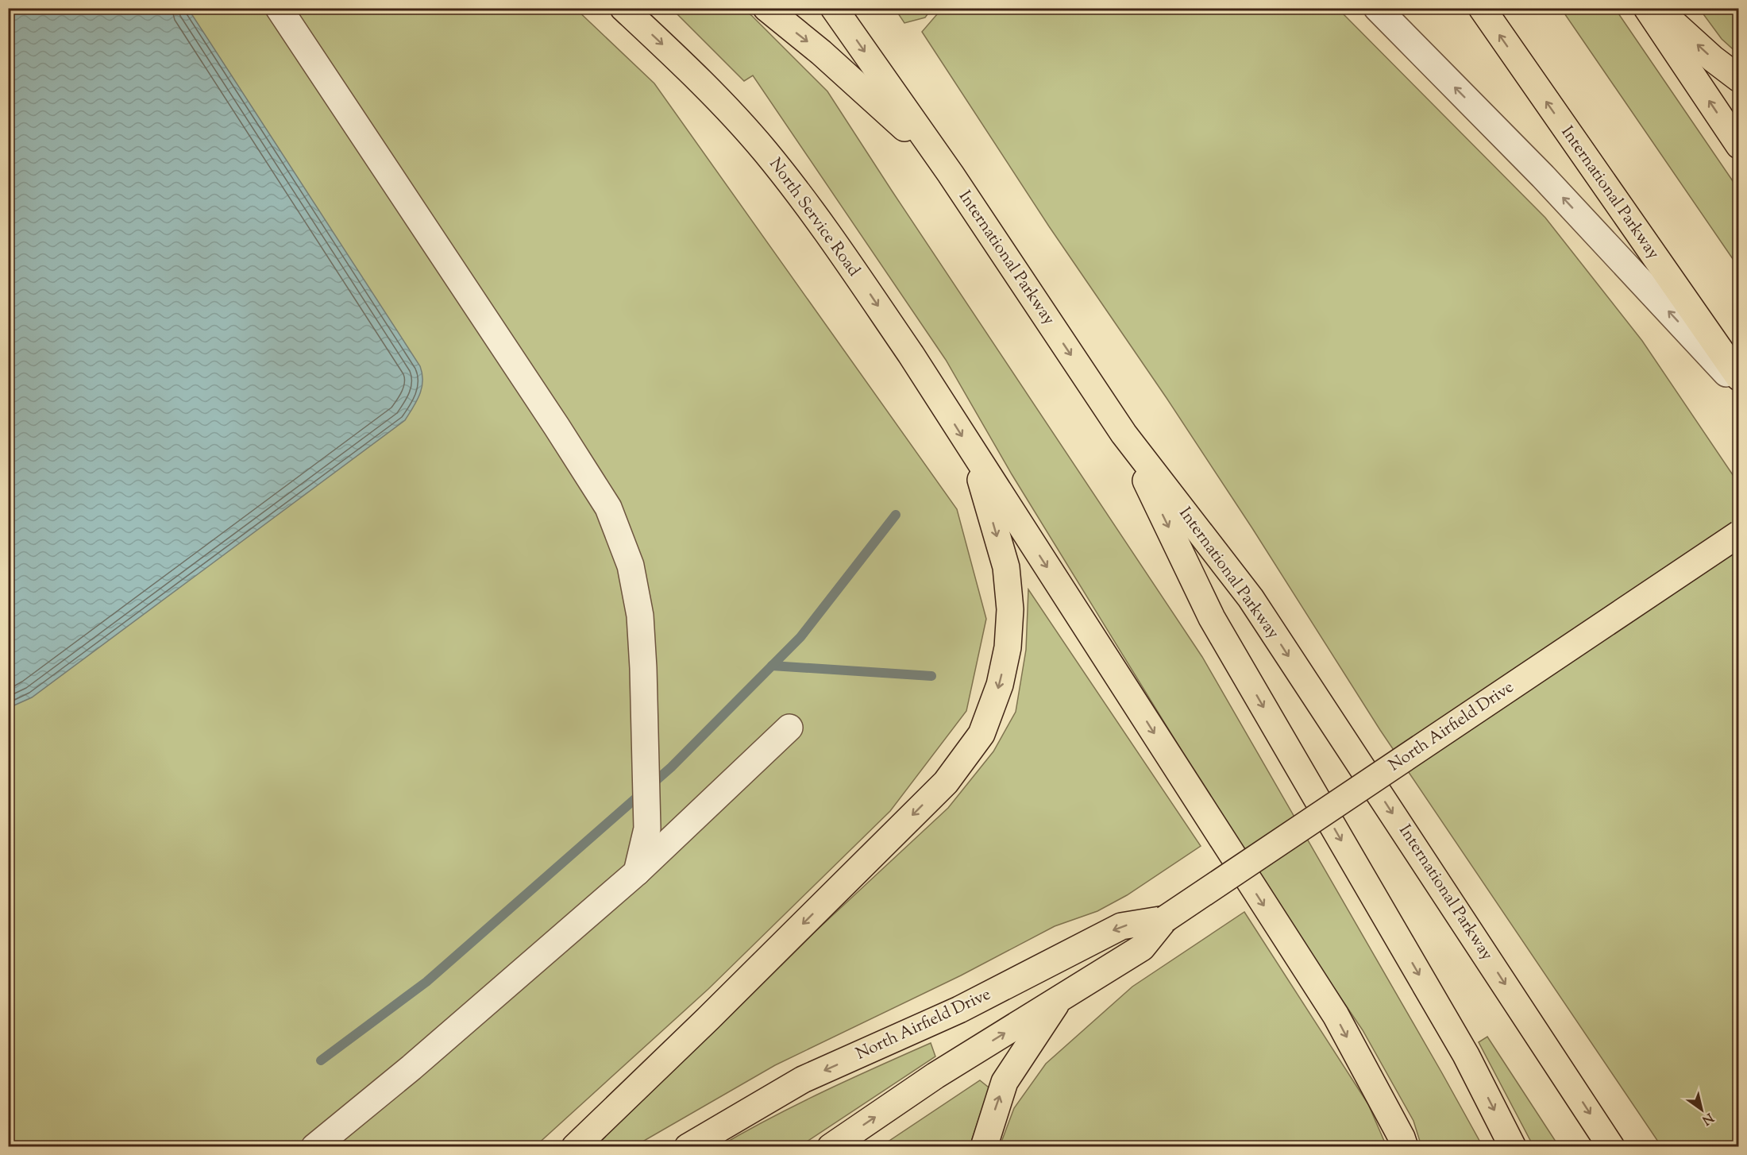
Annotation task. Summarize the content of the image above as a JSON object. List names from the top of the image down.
{
  "streets": {
    "main road": ["International Parkway", "North Service Road", "North Airfield Drive"]
  },
  "north": "bottom right"
}
